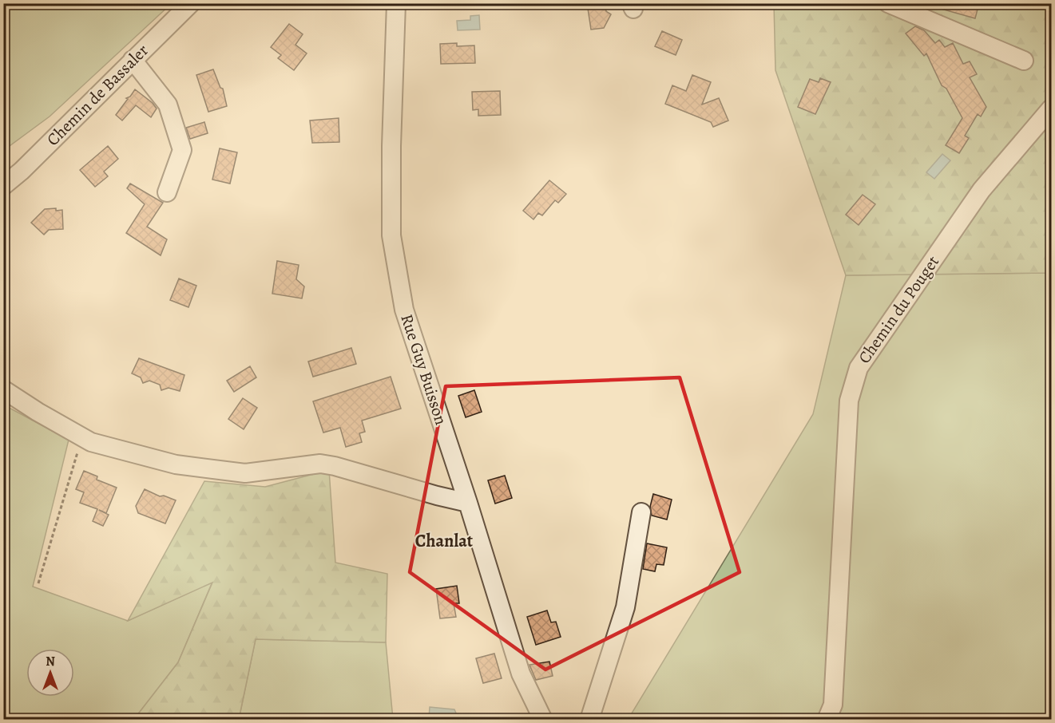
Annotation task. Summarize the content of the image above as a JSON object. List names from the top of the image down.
{
  "streets": {
    "street": ["Chemin de Bassaler", "Chemin du Pouget", "Rue Guy Buisson"]
  },
  "districts": ["Chanlat"],
  "north": "top"
}
